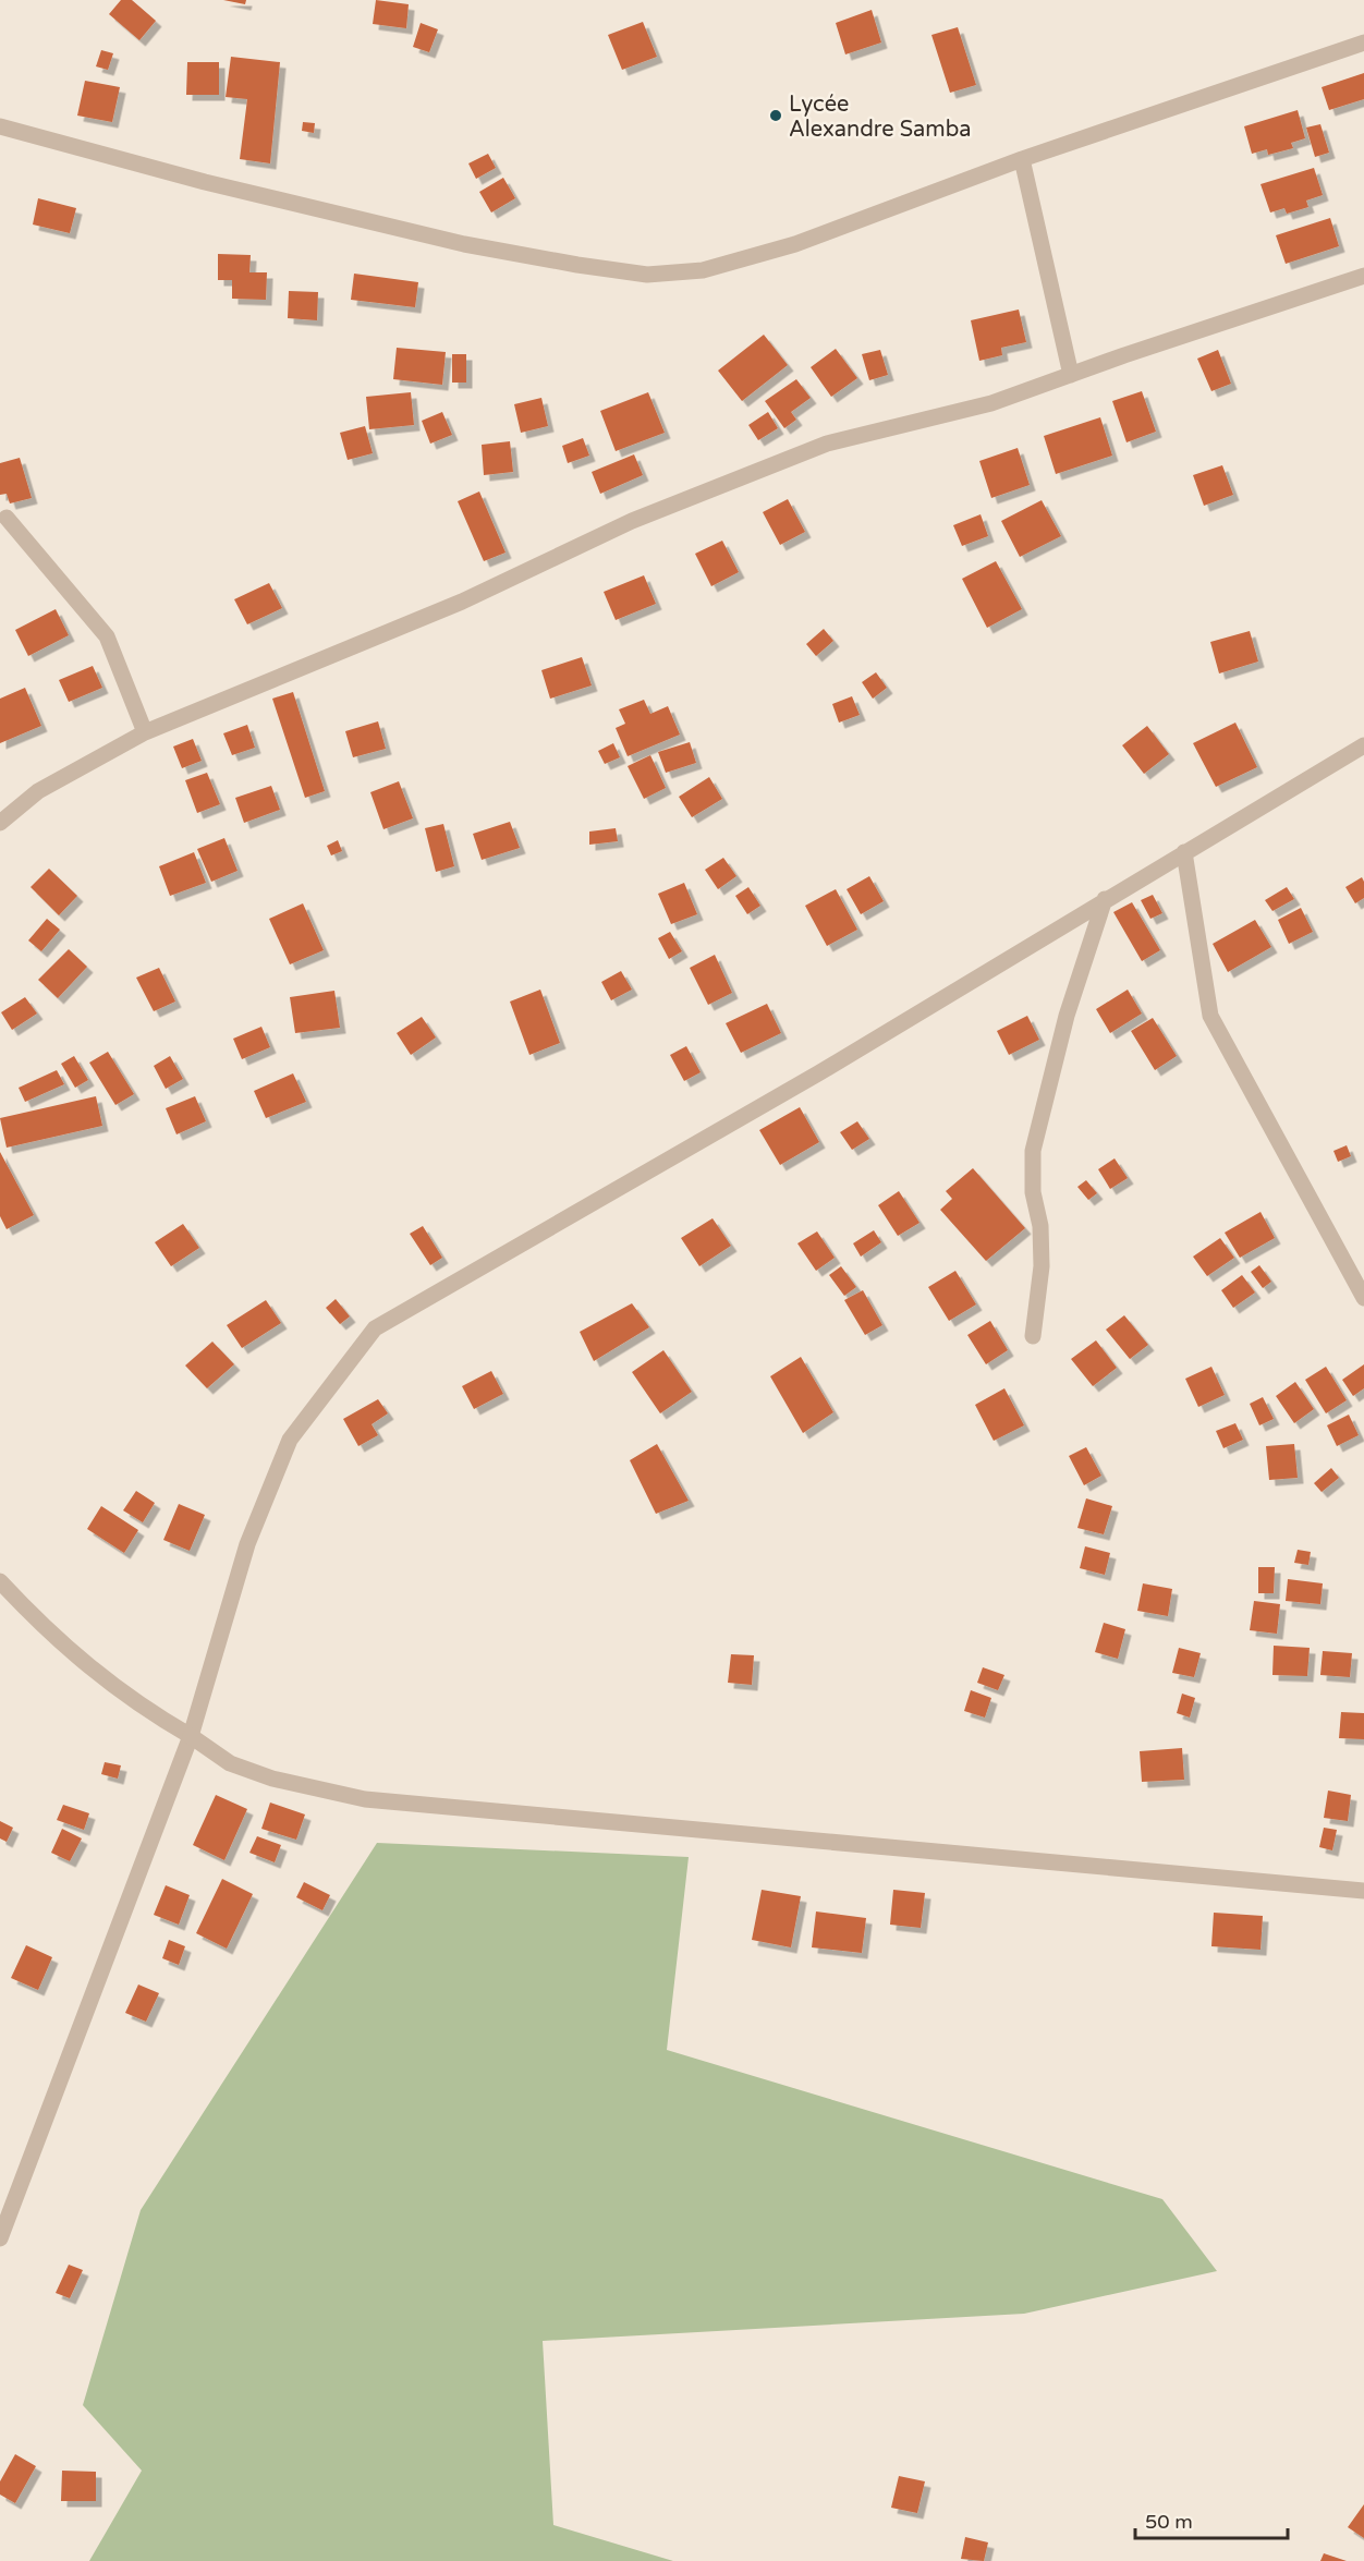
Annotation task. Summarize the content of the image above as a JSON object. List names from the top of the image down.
{
  "places": ["Lycée Alexandre Samba"],
  "scale_bar": "50 m"
}
